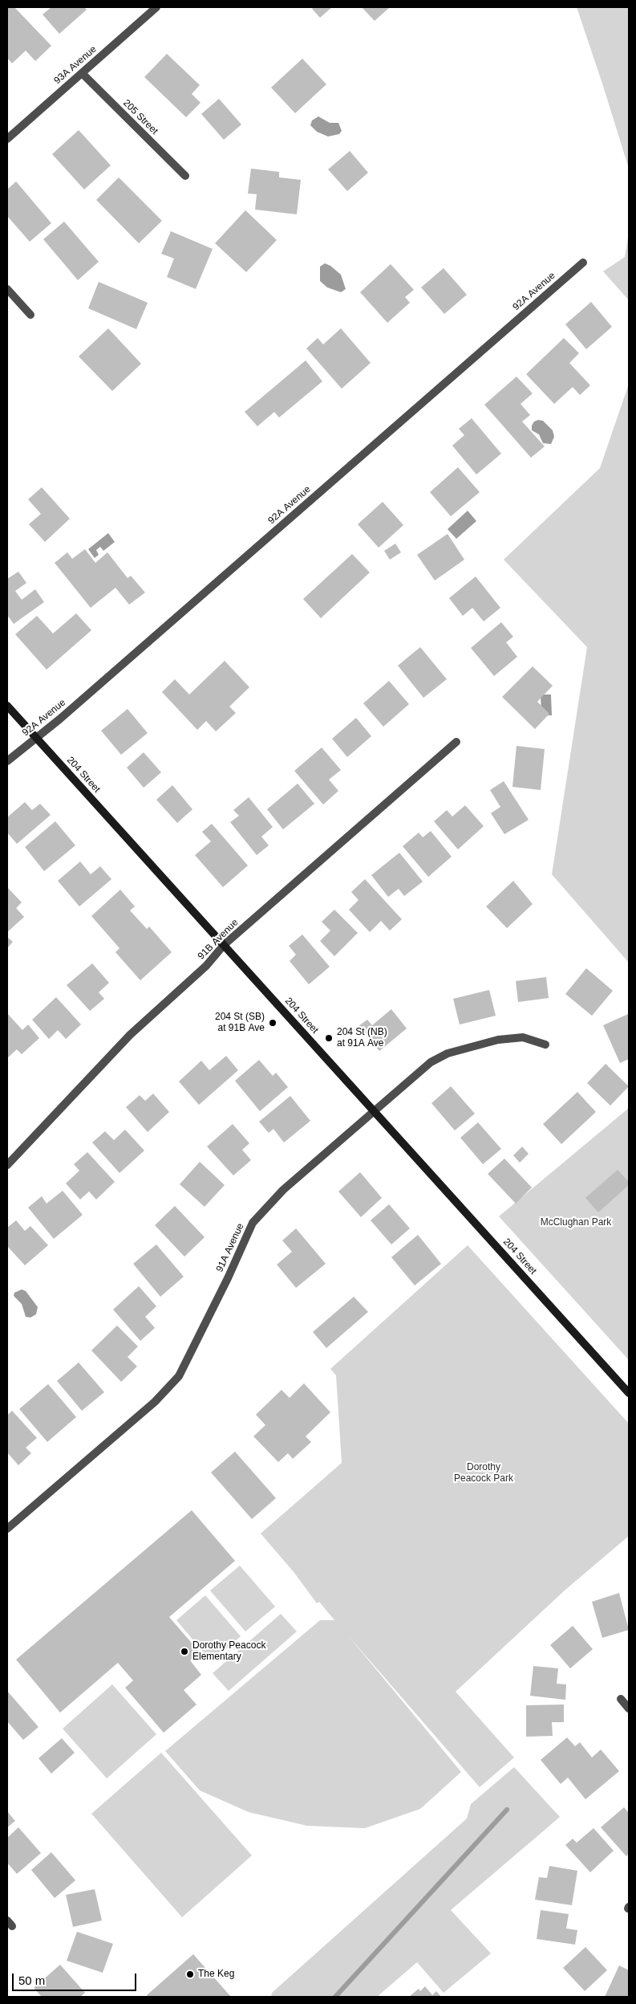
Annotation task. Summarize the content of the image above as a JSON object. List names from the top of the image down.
{
  "streets": {
    "street": [
      "93A Avenue",
      "205 Street",
      "92A Avenue",
      "204 Street",
      "91B Avenue",
      "91A Avenue"
    ]
  },
  "crossings": [
    ["93A Avenue", "205 Street"],
    ["92A Avenue", "204 Street"],
    ["204 Street", "91B Avenue"],
    ["204 Street", "91A Avenue"]
  ],
  "parks": ["McClughan Park", "Dorothy Peacock Park"],
  "places": [
    "204 St (SB) at 91B Ave",
    "204 St (NB) at 91A Ave",
    "Dorothy Peacock Elementary",
    "The Keg"
  ],
  "scale_bar": "50 m"
}
